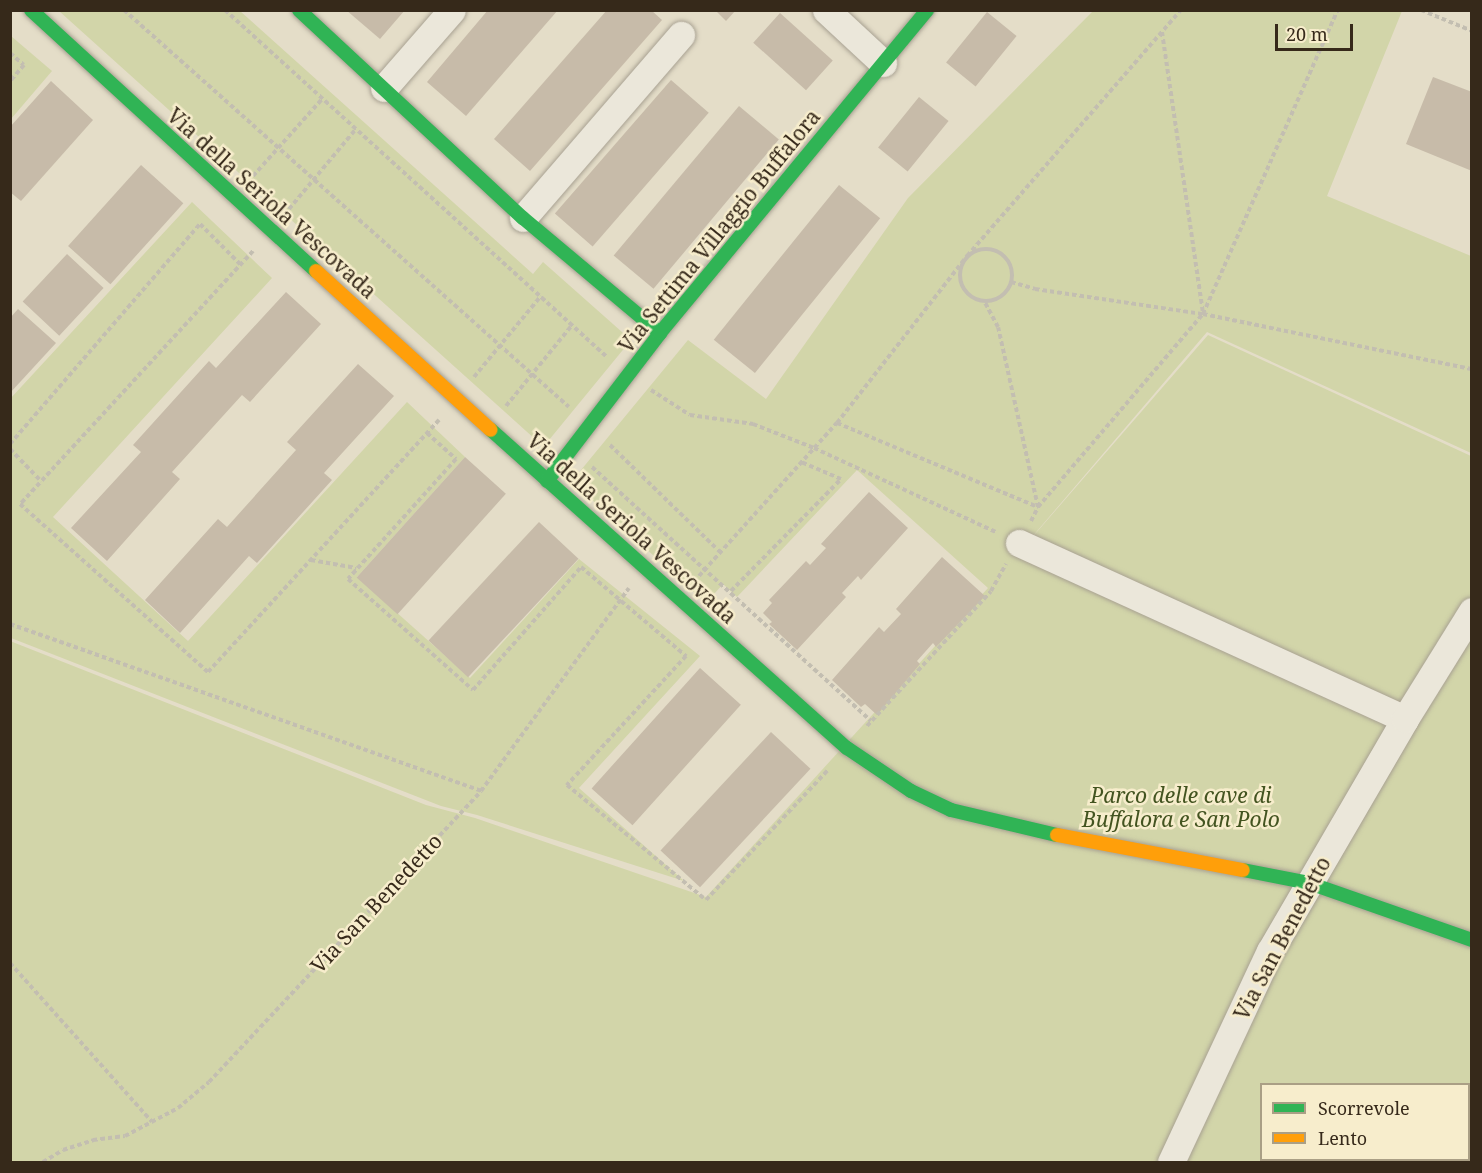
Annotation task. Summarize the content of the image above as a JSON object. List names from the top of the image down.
{
  "streets": {
    "street": ["Via della Seriola Vescovada", "Via Settima Villaggio Buffalora", "Via San Benedetto"]
  },
  "crossings": [
    ["Via della Seriola Vescovada", "Via Settima Villaggio Buffalora"],
    ["Via della Seriola Vescovada", "Via San Benedetto"]
  ],
  "parks": ["Parco delle cave di Buffalora e San Polo"],
  "legend": ["Scorrevole", "Lento"],
  "scale_bar": "20 m"
}
